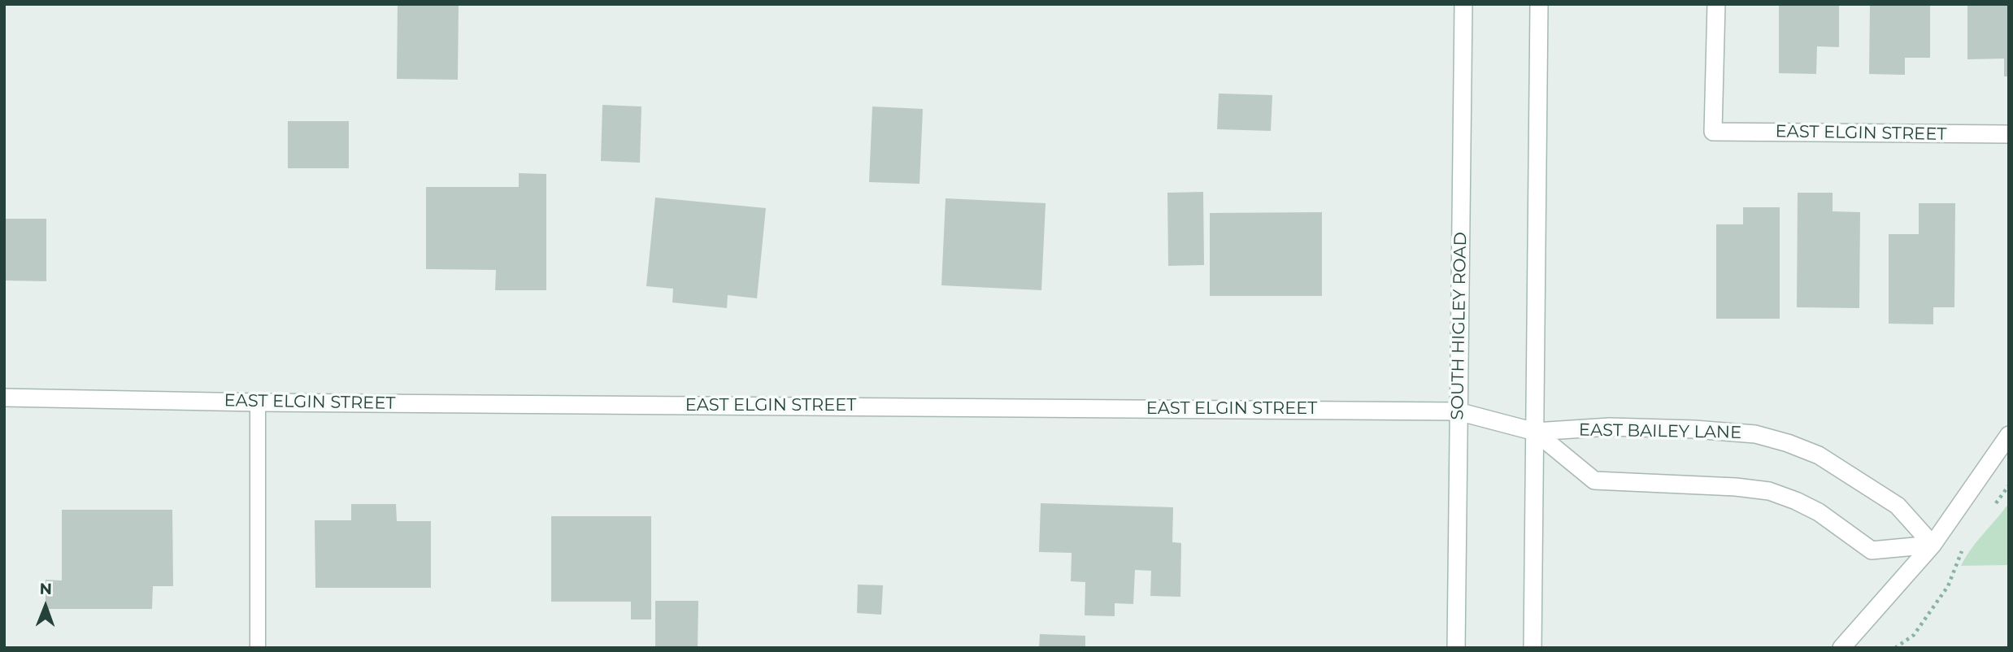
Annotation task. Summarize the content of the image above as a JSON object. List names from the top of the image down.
{
  "streets": {
    "street": ["EAST ELGIN STREET", "SOUTH HIGLEY ROAD", "EAST BAILEY LANE"]
  },
  "crossings": [
    ["EAST ELGIN STREET", "SOUTH HIGLEY ROAD"],
    ["EAST ELGIN STREET", "EAST BAILEY LANE"]
  ],
  "north": "top"
}
